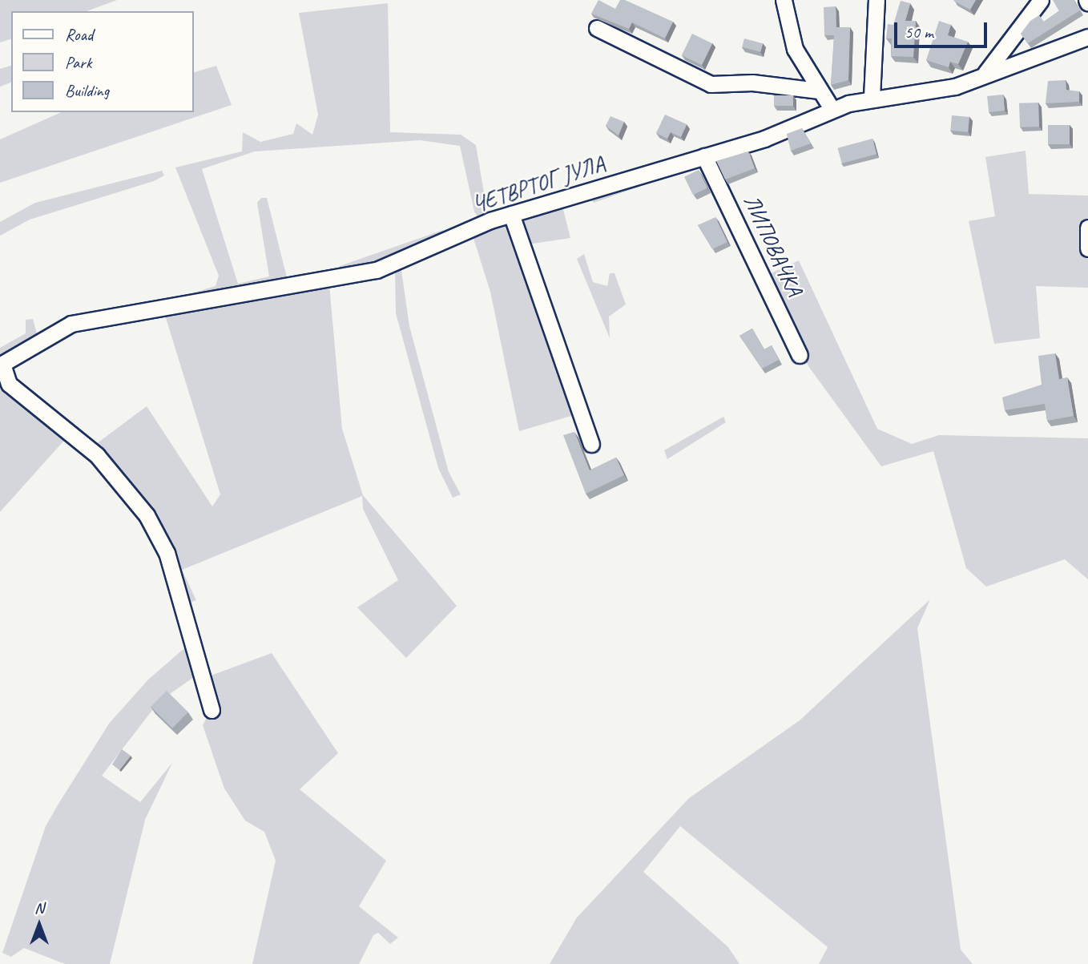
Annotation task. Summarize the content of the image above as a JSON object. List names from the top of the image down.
{
  "streets": {
    "street": ["ЧЕТВРТОГ ЈУЛА", "ЛИПОВАЧКА"]
  },
  "crossings": [
    ["ЧЕТВРТОГ ЈУЛА", "ЛИПОВАЧКА"]
  ],
  "legend": ["Road", "Park", "Building"],
  "scale_bar": "50 m",
  "north": "top"
}
